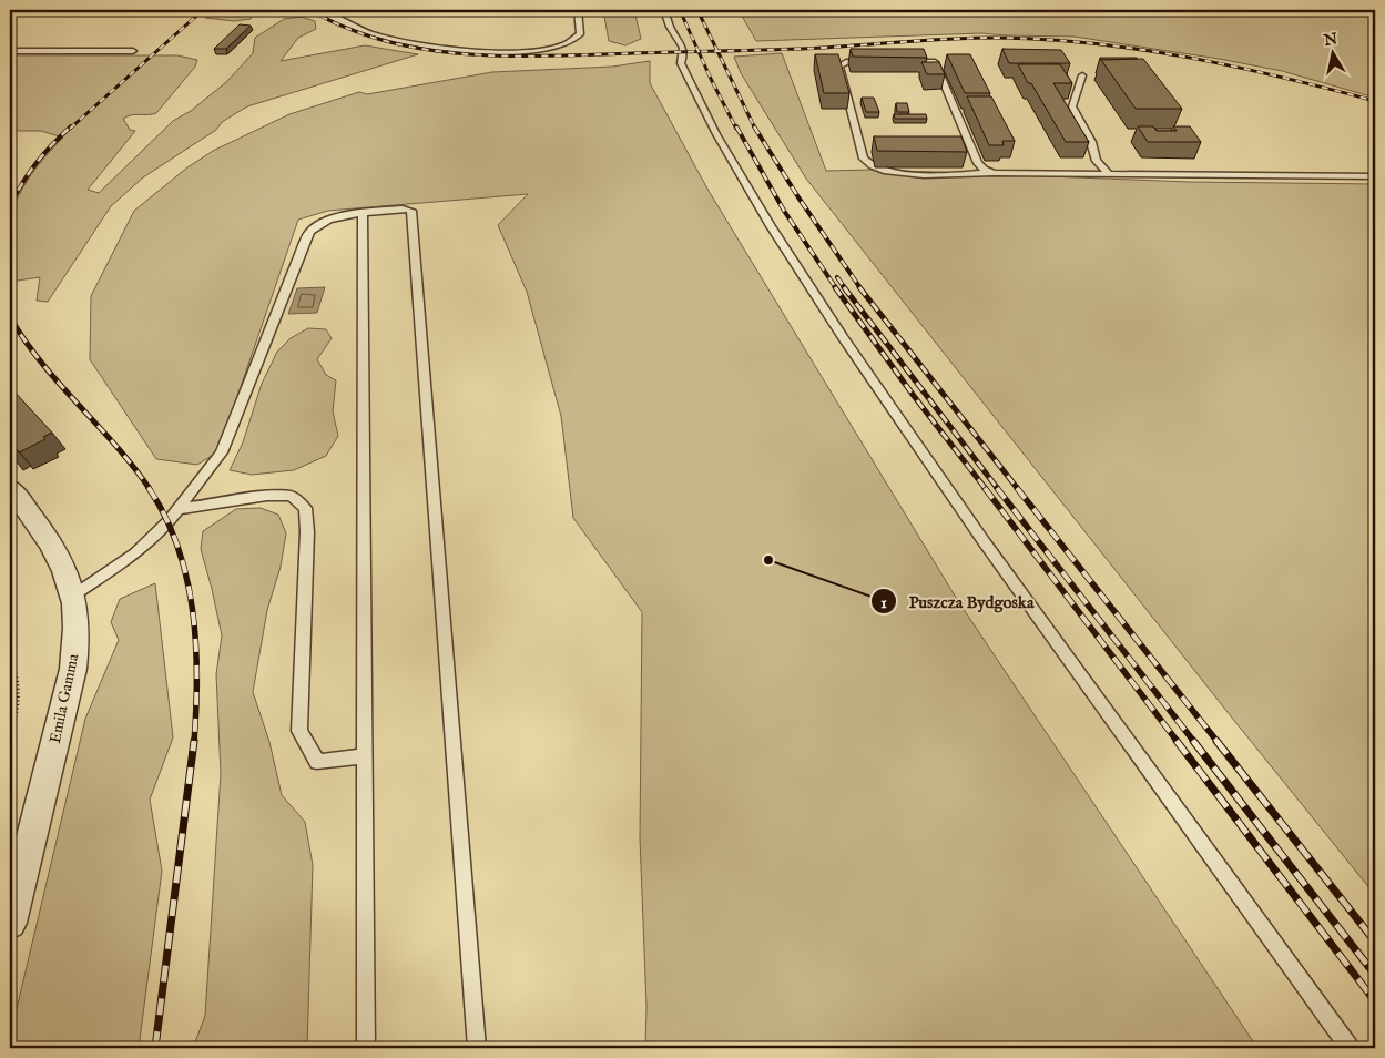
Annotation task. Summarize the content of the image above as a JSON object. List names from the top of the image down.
{
  "streets": {
    "street": ["Emila Gamma"]
  },
  "places": ["Puszcza Bydgoska"],
  "north": "top"
}
